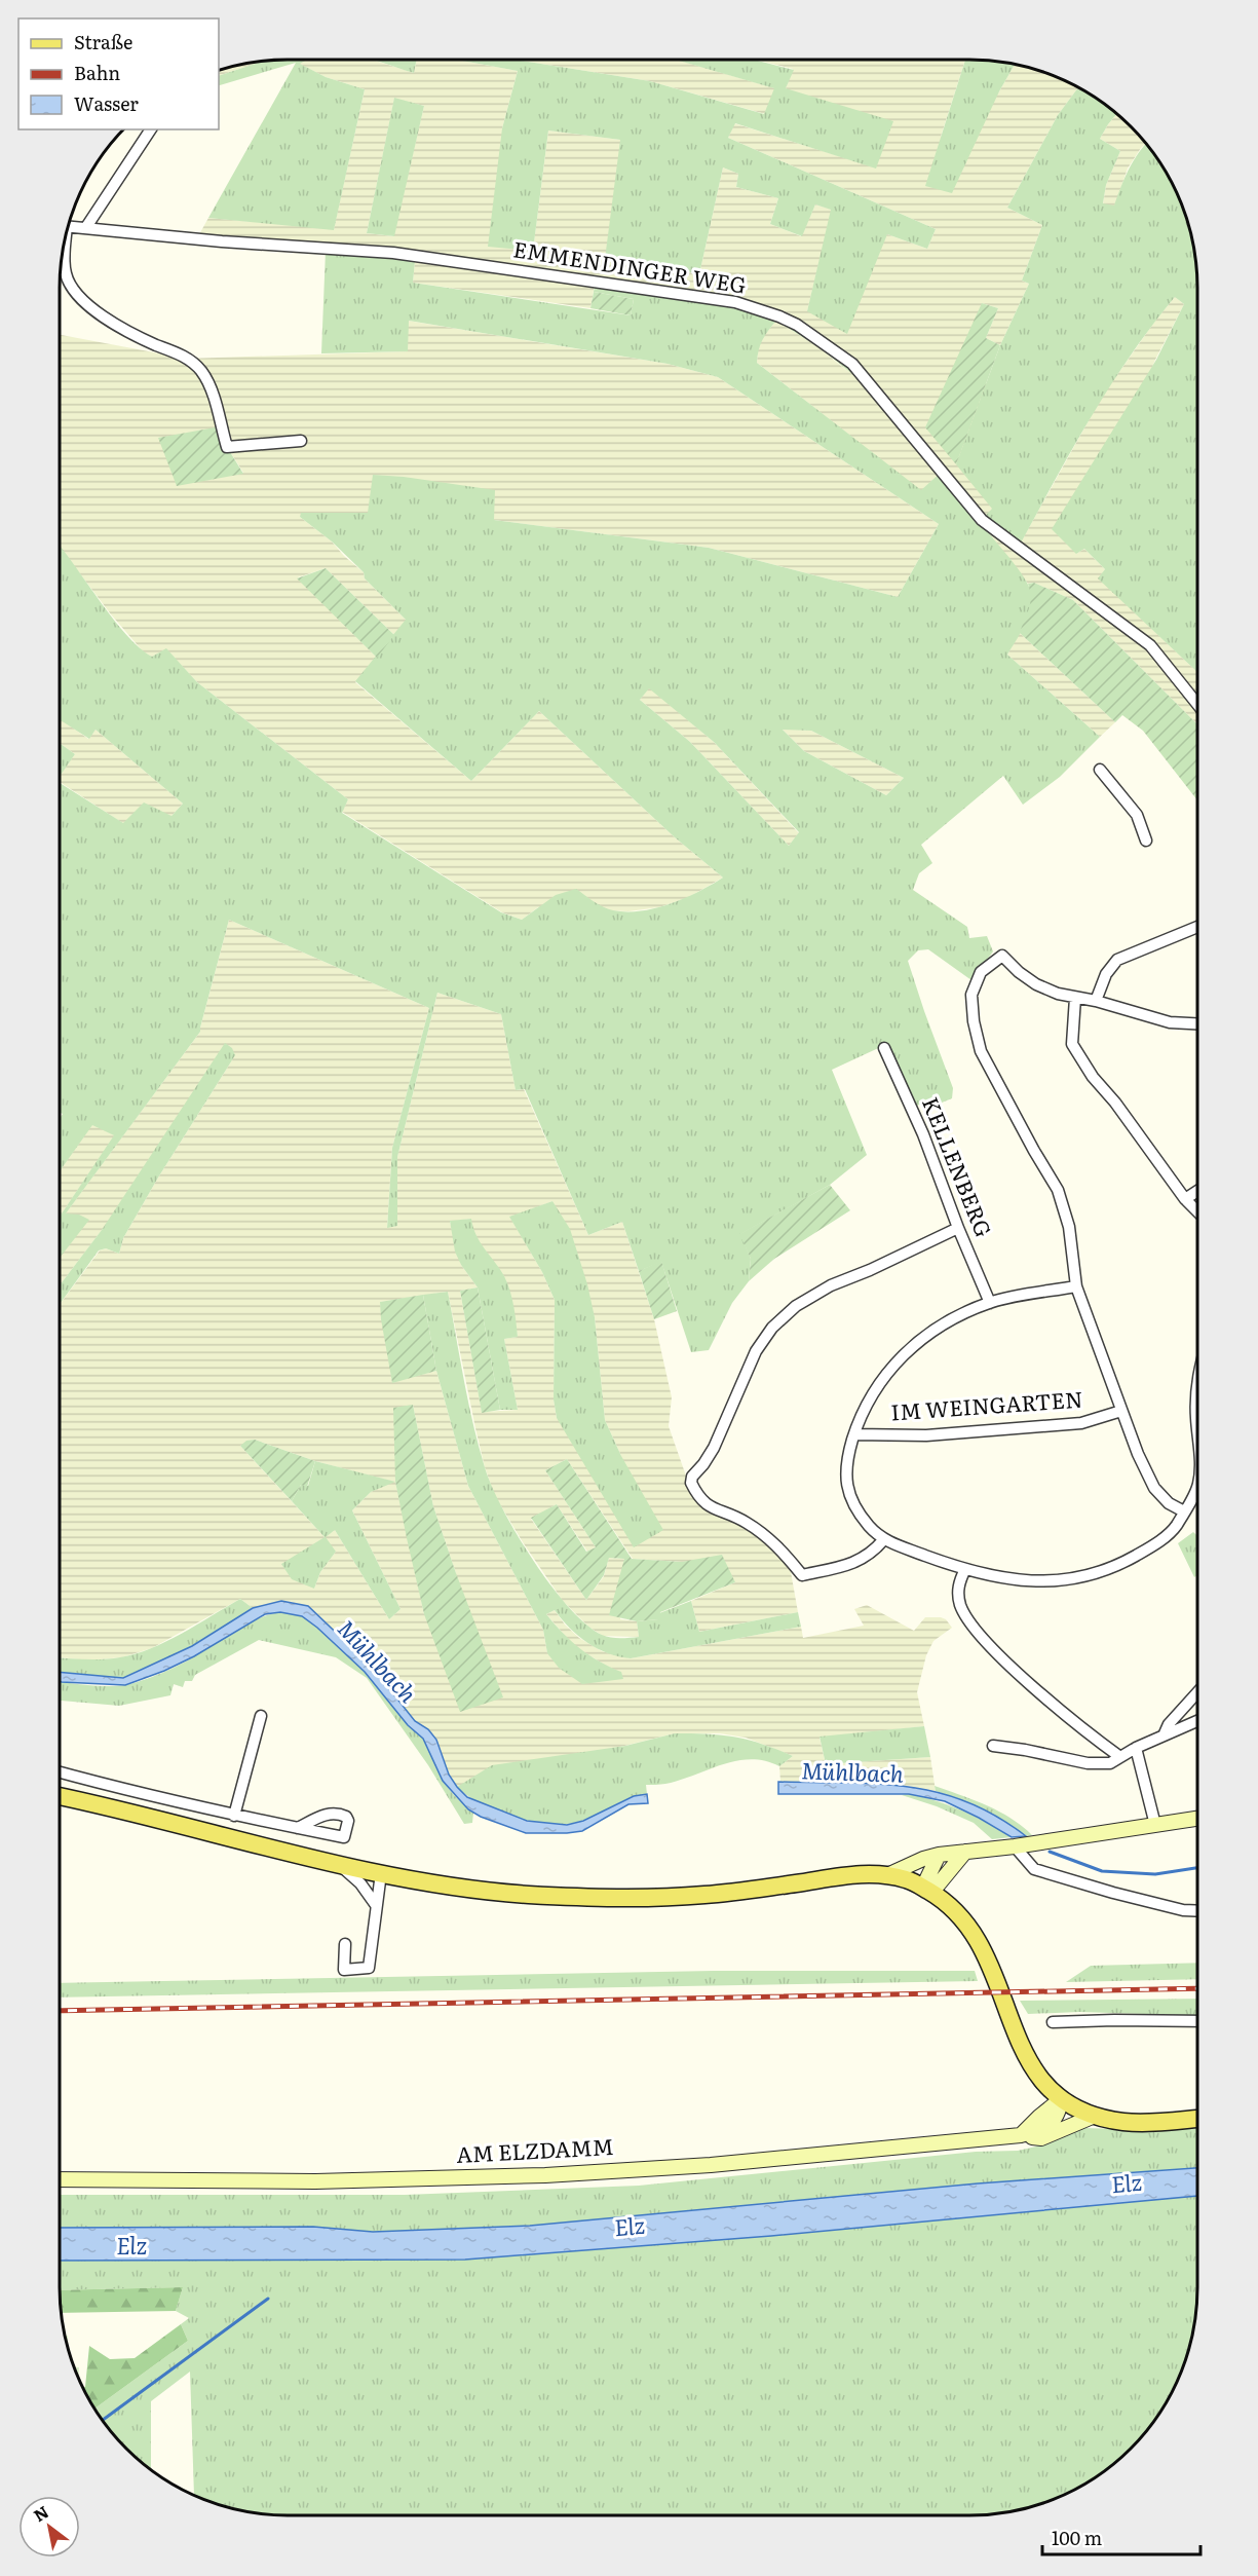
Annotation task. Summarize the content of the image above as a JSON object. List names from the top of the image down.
{
  "streets": {
    "street": [
      "EMMENDINGER WEG",
      "KELLENBERG",
      "IM WEINGARTEN",
      "AM ELZDAMM"
    ]
  },
  "water": ["Mühlbach", "Elz"],
  "legend": ["Straße", "Bahn", "Wasser"],
  "scale_bar": "100 m",
  "north": "top left"
}
